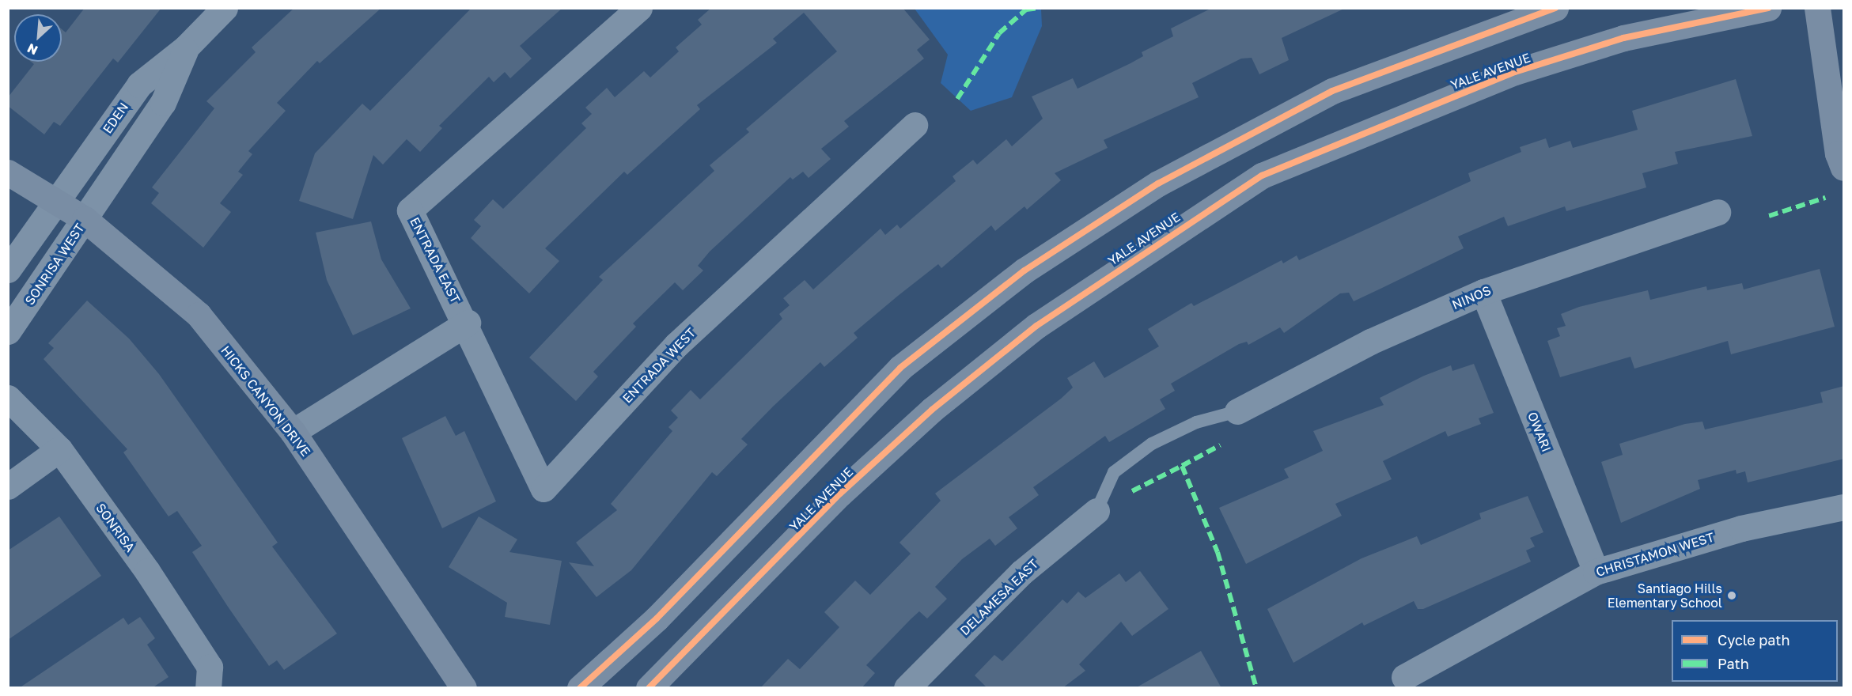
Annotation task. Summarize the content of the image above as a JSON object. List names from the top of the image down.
{
  "streets": {
    "main road": ["YALE AVENUE", "HICKS CANYON DRIVE"],
    "street": [
      "EDEN",
      "ENTRADA EAST",
      "SONRISA WEST",
      "NINOS",
      "ENTRADA WEST",
      "OWARI",
      "SONRISA",
      "CHRISTAMON WEST",
      "DELAMESA EAST"
    ]
  },
  "crossings": [
    ["EDEN", "SONRISA WEST"],
    ["EDEN", "HICKS CANYON DRIVE"],
    ["ENTRADA EAST", "ENTRADA WEST"],
    ["SONRISA WEST", "HICKS CANYON DRIVE"],
    ["NINOS", "OWARI"],
    ["OWARI", "CHRISTAMON WEST"]
  ],
  "places": ["Santiago Hills Elementary School"],
  "legend": ["Cycle path", "Path"],
  "north": "bottom left"
}
